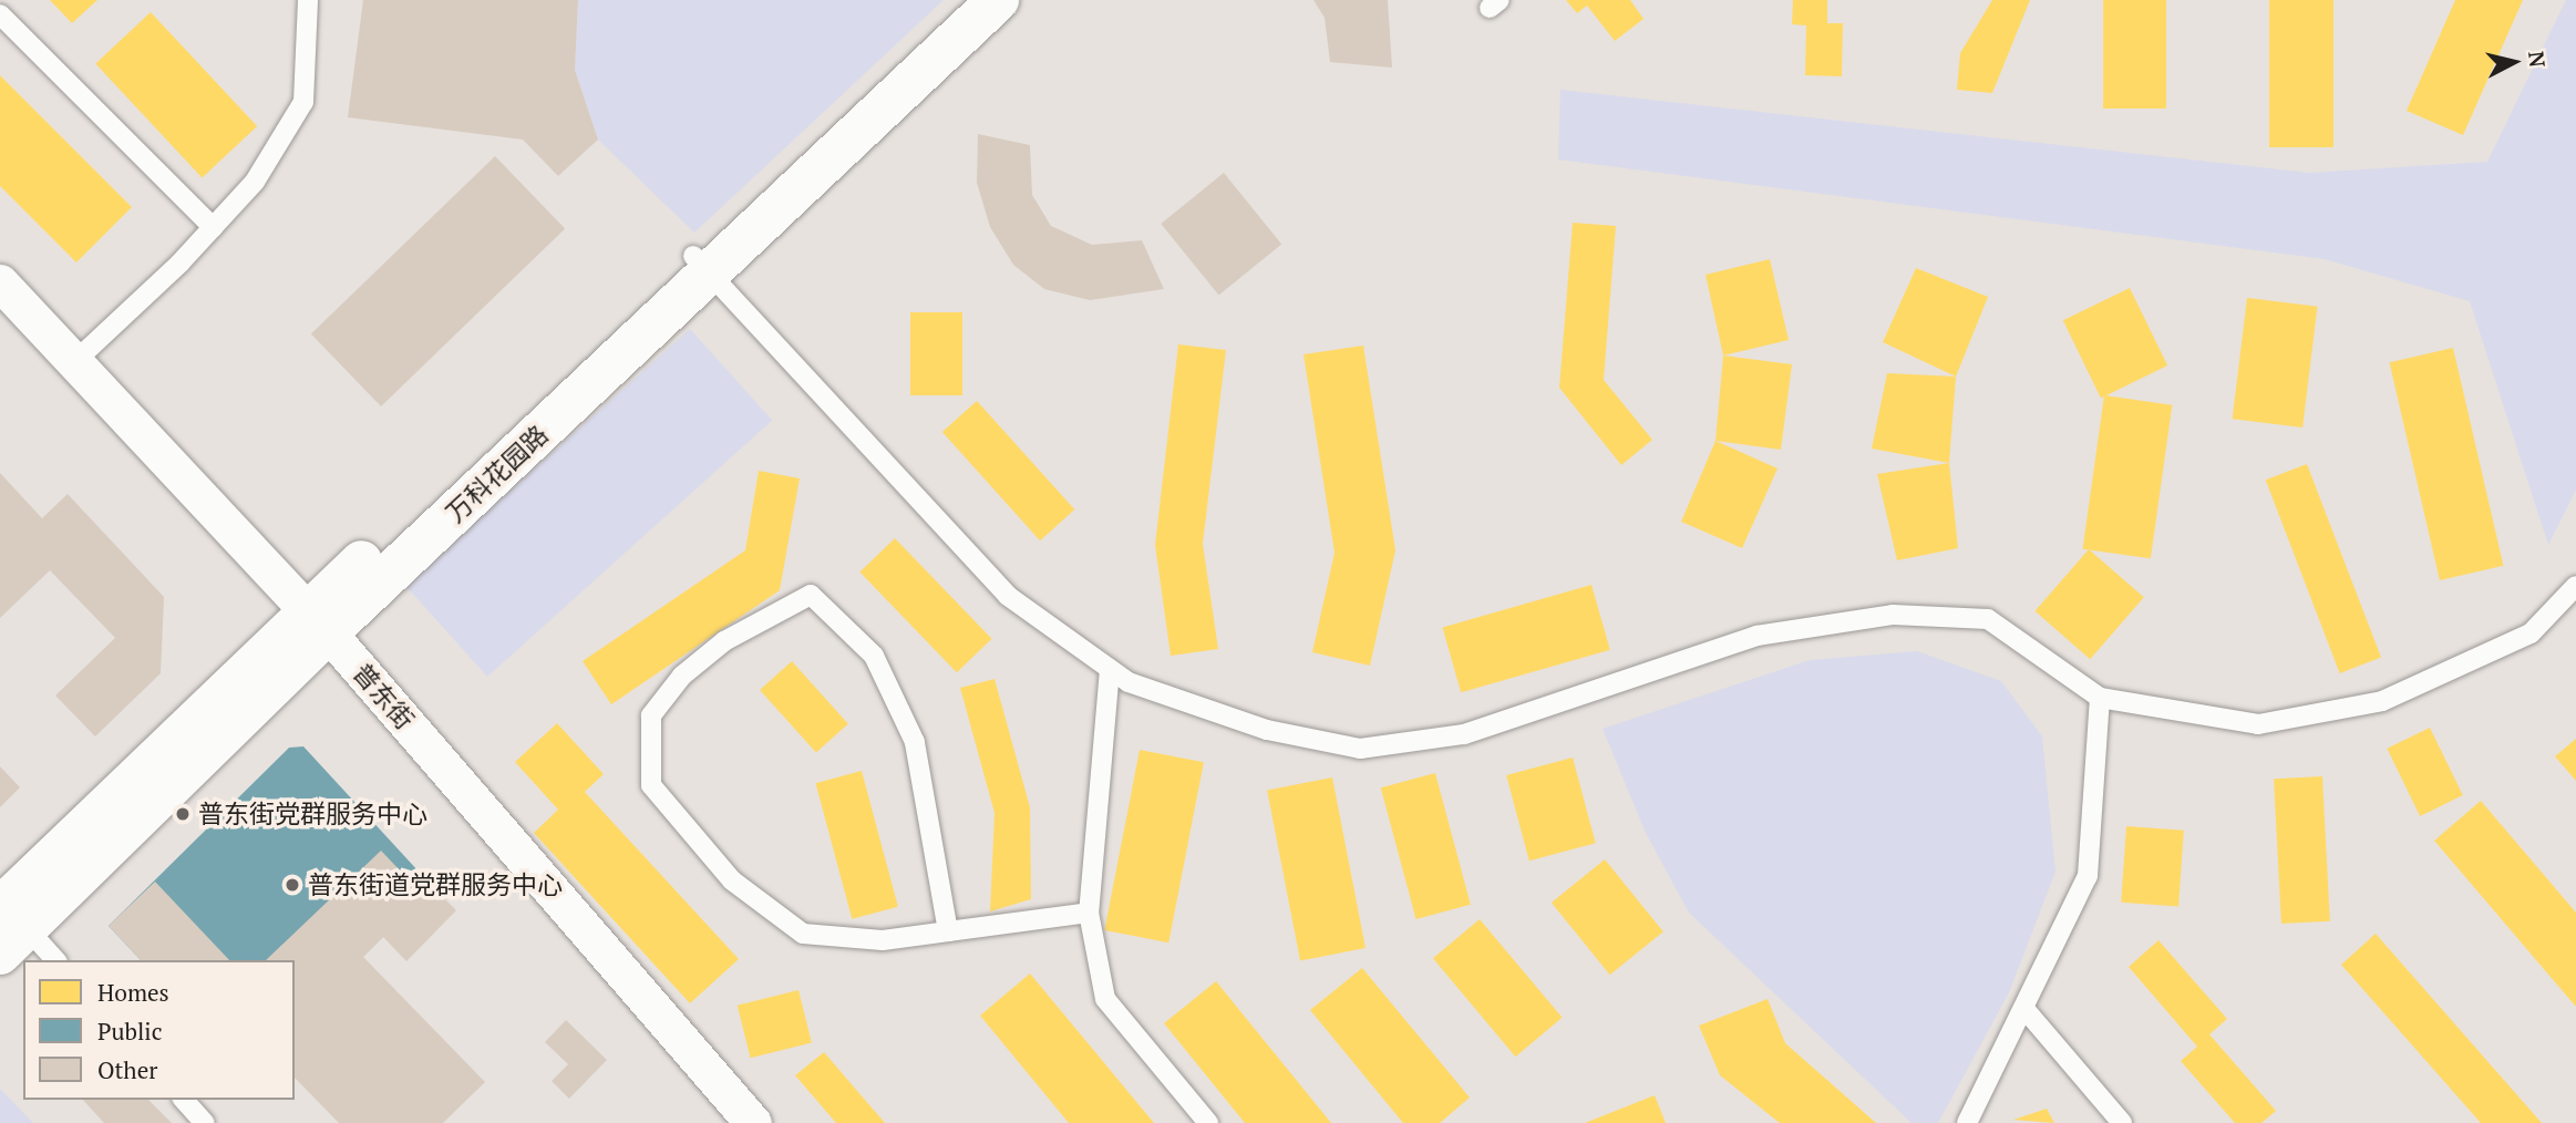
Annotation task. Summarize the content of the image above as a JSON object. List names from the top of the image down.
{
  "streets": {
    "street": ["万科花园路", "普东街"]
  },
  "crossings": [
    ["万科花园路", "普东街"]
  ],
  "places": ["普东街党群服务中心", "普东街道党群服务中心"],
  "legend": ["Homes", "Public", "Other"],
  "north": "right"
}
